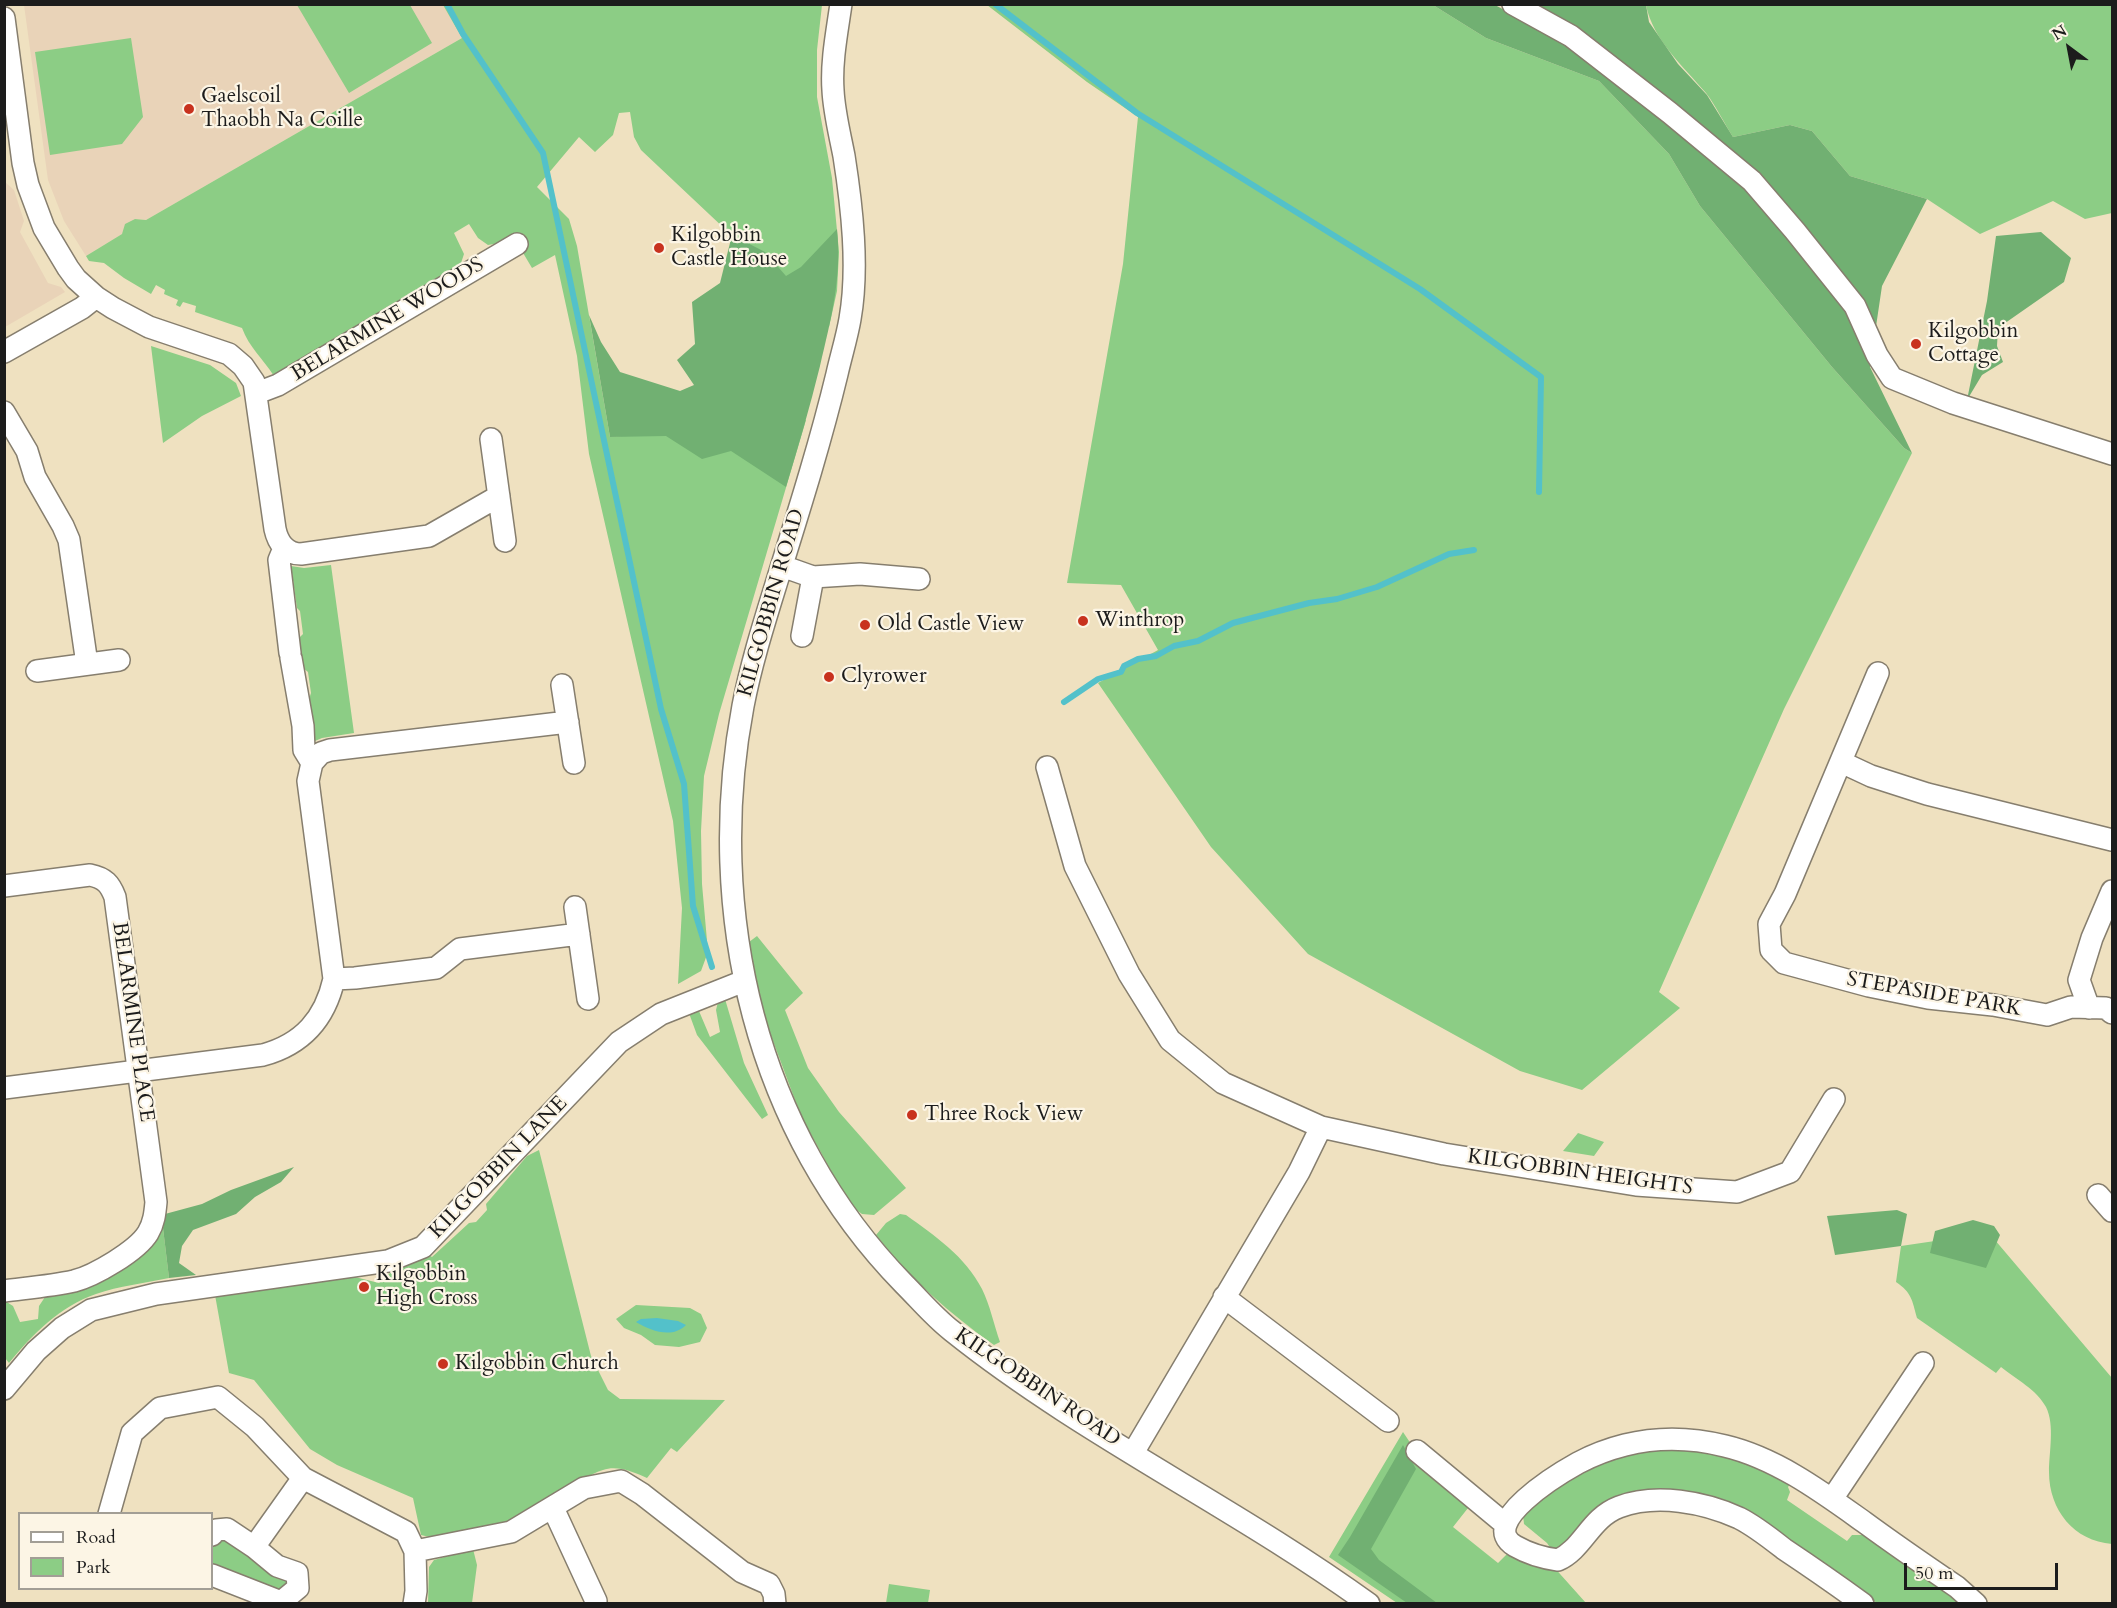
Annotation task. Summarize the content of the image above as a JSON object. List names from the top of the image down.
{
  "streets": {
    "street": [
      "BELARMINE WOODS",
      "KILGOBBIN ROAD",
      "STEPASIDE PARK",
      "BELARMINE PLACE",
      "KILGOBBIN LANE",
      "KILGOBBIN HEIGHTS"
    ]
  },
  "crossings": [
    ["KILGOBBIN ROAD", "KILGOBBIN LANE"]
  ],
  "places": [
    "Gaelscoil Thaobh Na Coille",
    "Kilgobbin Castle House",
    "Kilgobbin Cottage",
    "Winthrop",
    "Old Castle View",
    "Clyrower",
    "Three Rock View",
    "Kilgobbin High Cross",
    "Kilgobbin Church"
  ],
  "legend": ["Road", "Park"],
  "scale_bar": "50 m",
  "north": "top left"
}
